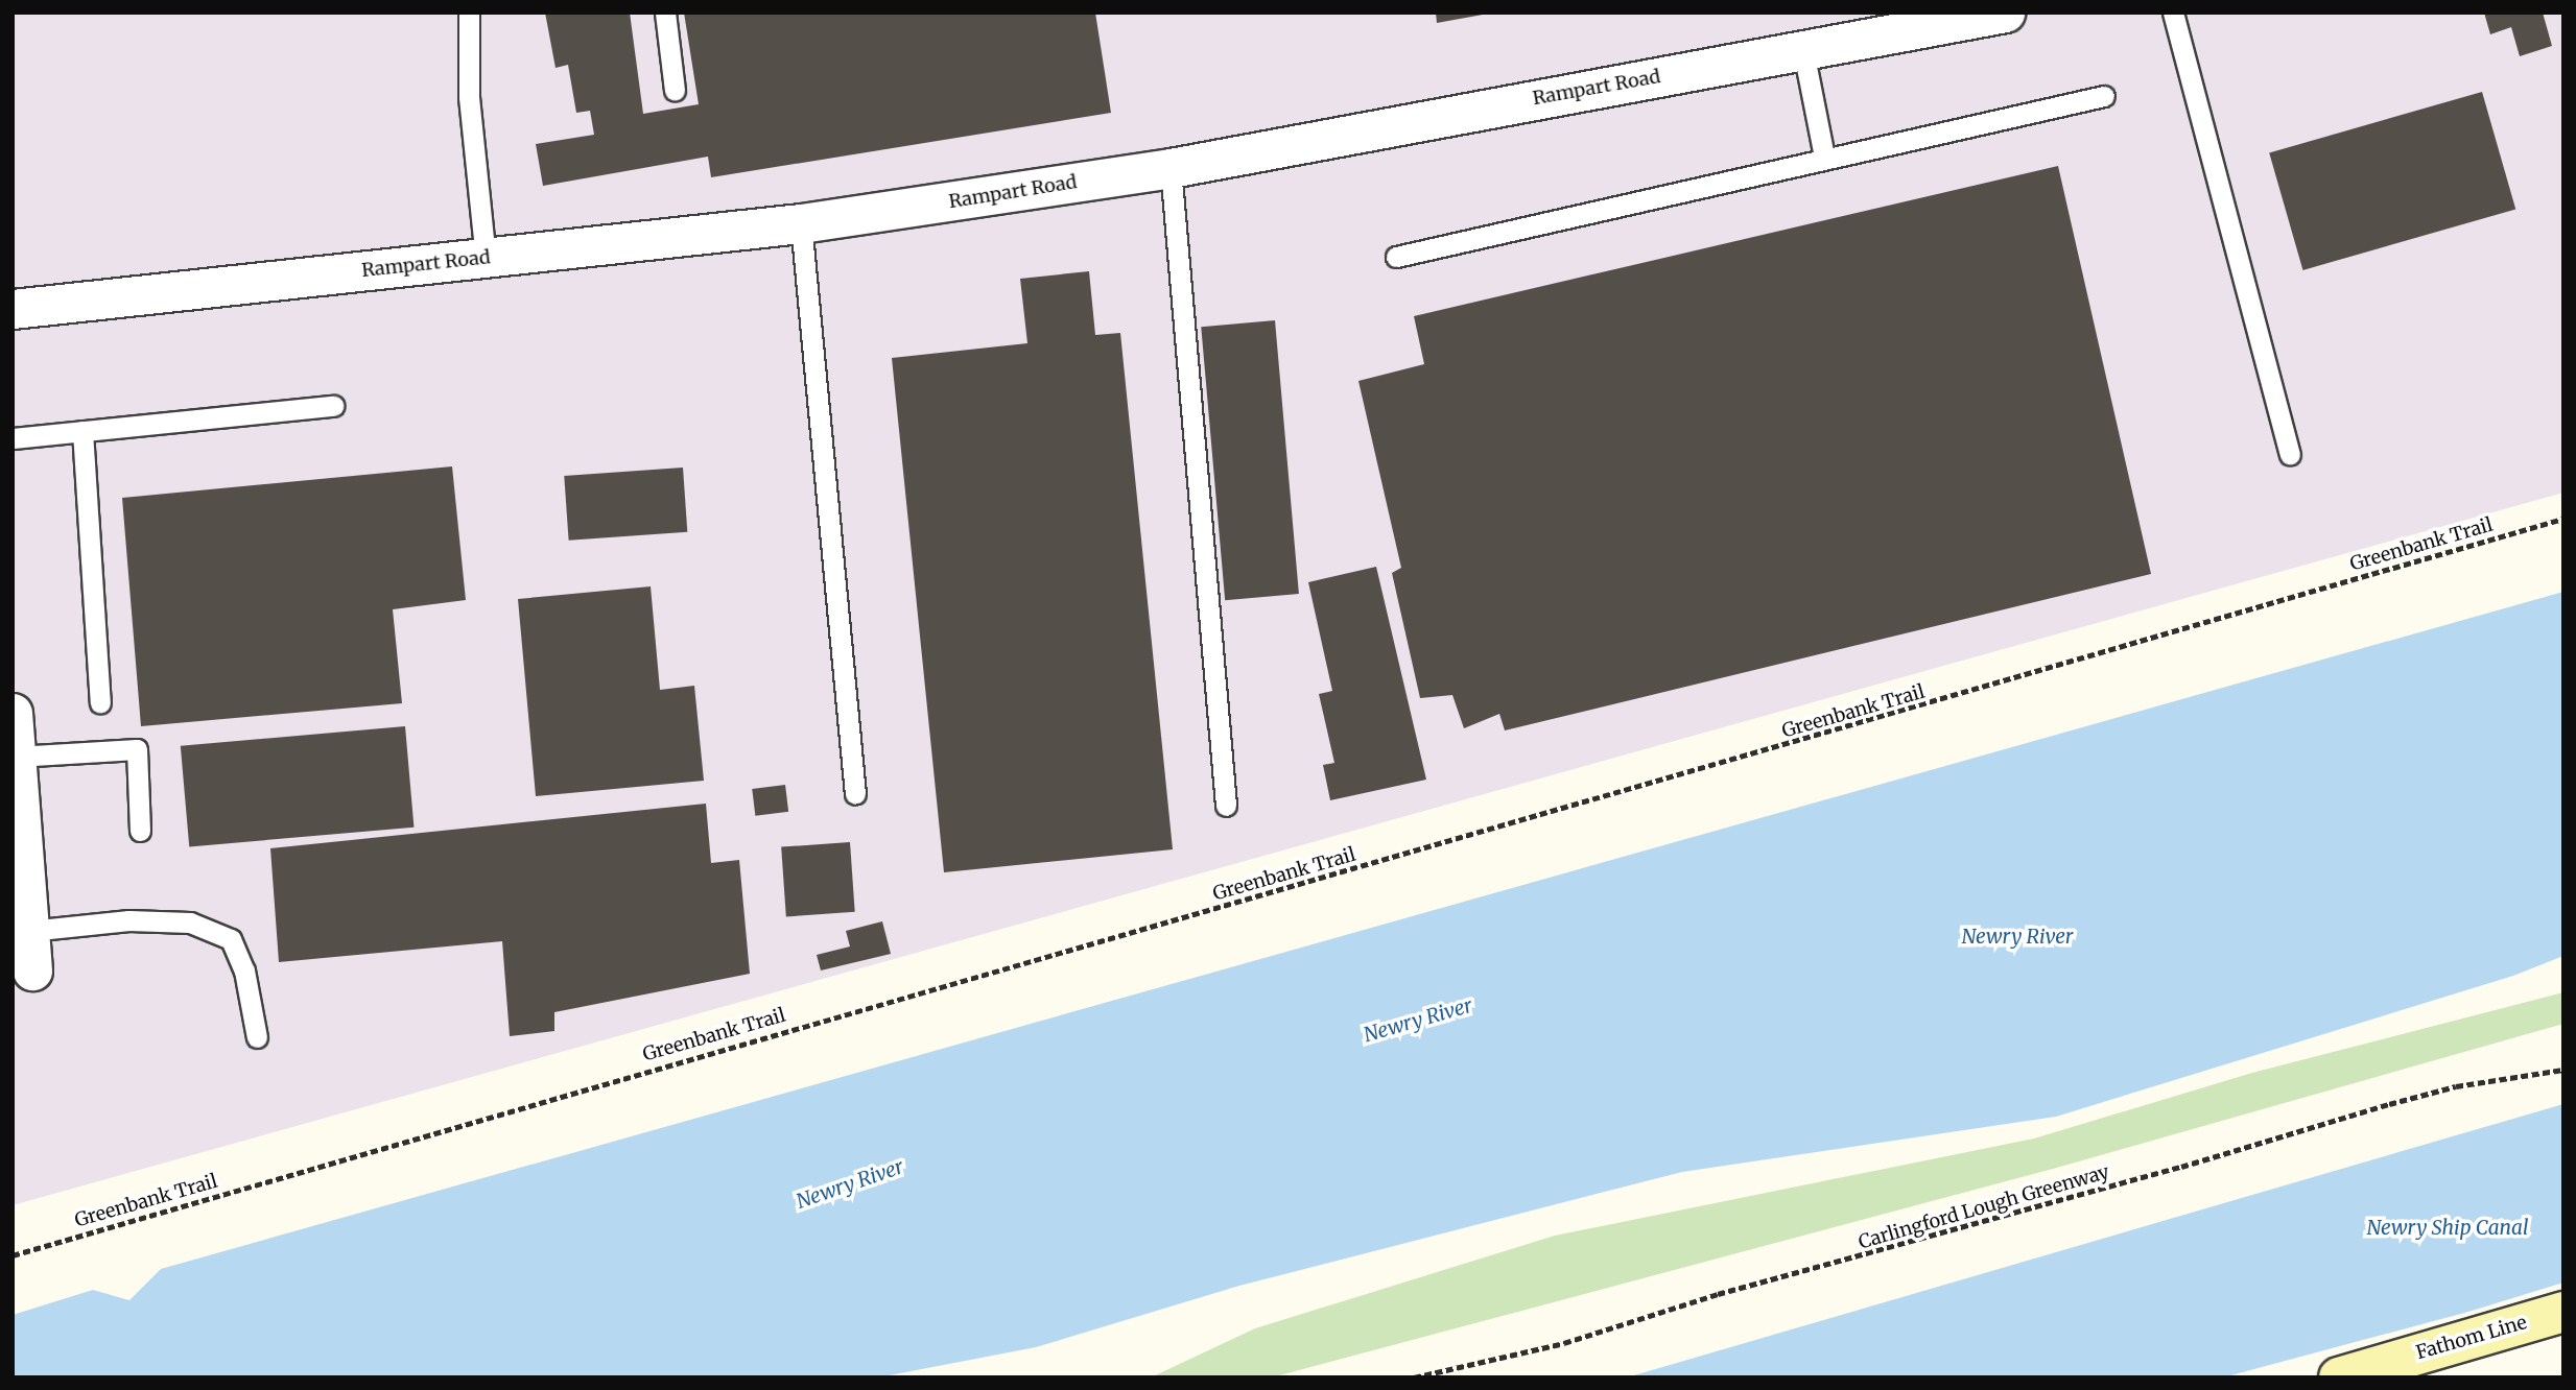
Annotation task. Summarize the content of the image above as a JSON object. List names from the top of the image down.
{
  "streets": {
    "main road": ["Fathom Line"],
    "street": ["Rampart Road"],
    "path": ["Greenbank Trail", "Carlingford Lough Greenway"]
  },
  "water": ["Newry River", "Newry Ship Canal"]
}
